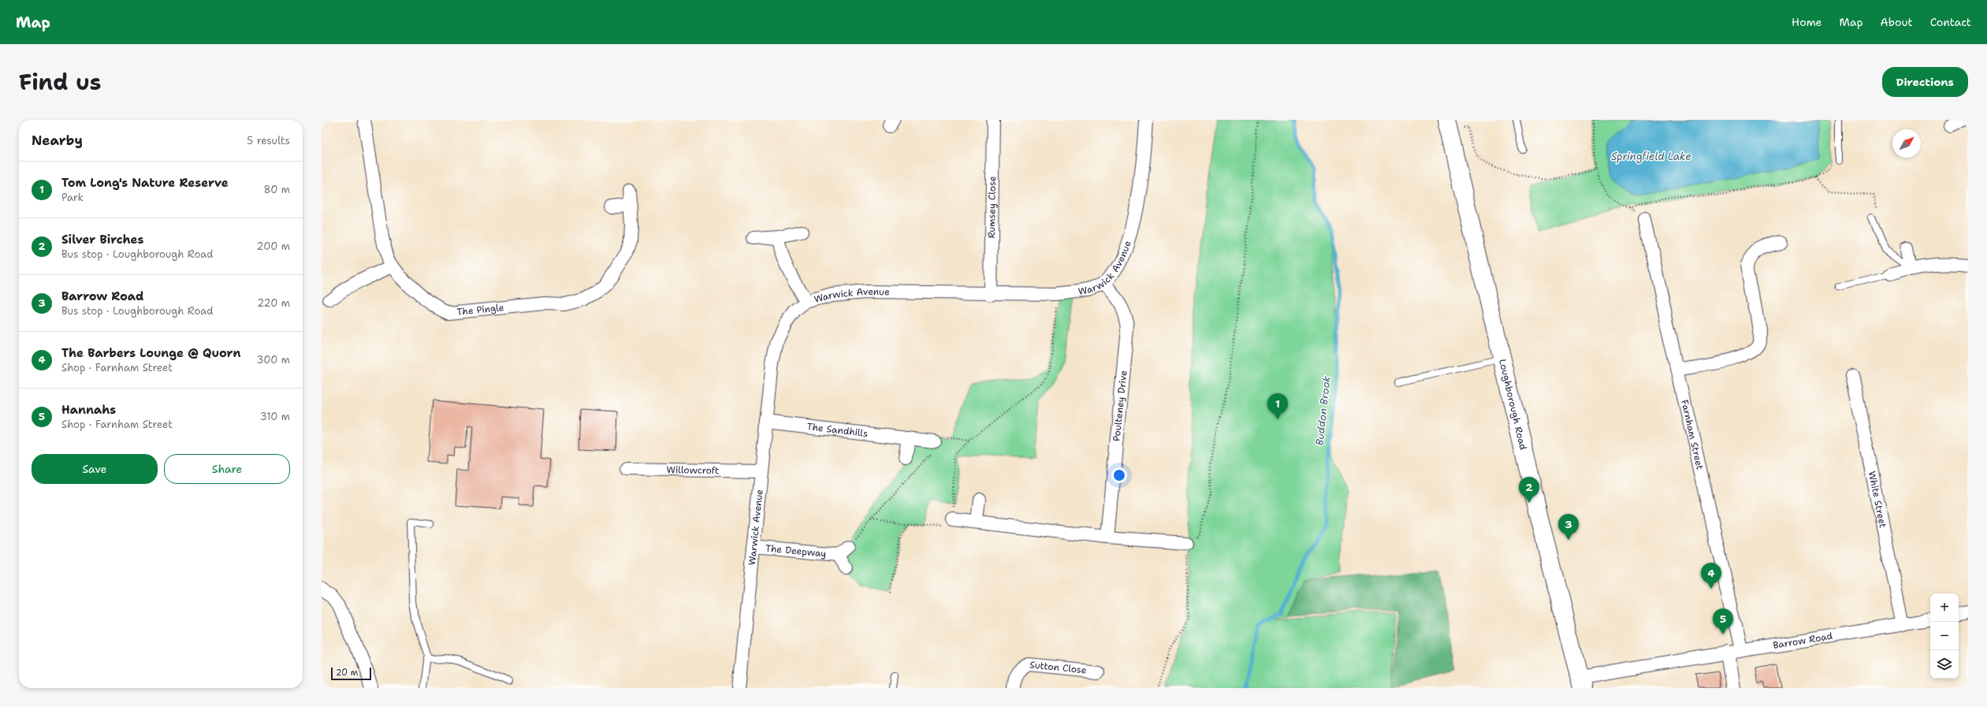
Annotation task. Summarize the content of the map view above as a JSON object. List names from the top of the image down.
{
  "streets": {
    "street": [
      "Rumsey Close",
      "Warwick Avenue",
      "The Pingle",
      "Loughborough Road",
      "Poulteney Drive",
      "The Sandhills",
      "Farnham Street",
      "Willowcroft",
      "White Street",
      "The Deepway",
      "Barrow Road",
      "Sutton Close"
    ]
  },
  "crossings": [
    ["Rumsey Close", "Warwick Avenue"],
    ["Warwick Avenue", "Poulteney Drive"],
    ["Warwick Avenue", "The Sandhills"],
    ["Warwick Avenue", "Willowcroft"],
    ["Warwick Avenue", "The Deepway"],
    ["Loughborough Road", "Barrow Road"],
    ["Farnham Street", "Barrow Road"],
    ["White Street", "Barrow Road"]
  ],
  "water": ["Springfield Lake", "Buddon Brook"],
  "scale_bar": "20 m",
  "north": "top right",
  "page": {
    "header": "Map",
    "nav": [
      "Home",
      "Map",
      "About",
      "Contact"
    ],
    "title": "Find us",
    "buttons": [
      "Directions",
      ["Save", "Share"]
    ],
    "heading": ["Nearby", "5 results"],
    "list": [
      {
        "mark": "1",
        "name": "Tom Long's Nature Reserve",
        "note": "Park",
        "value": "80 m"
      },
      {
        "mark": "2",
        "name": "Silver Birches",
        "note": "Bus stop · Loughborough Road",
        "value": "200 m"
      },
      {
        "mark": "3",
        "name": "Barrow Road",
        "note": "Bus stop · Loughborough Road",
        "value": "220 m"
      },
      {
        "mark": "4",
        "name": "The Barbers Lounge @ Quorn",
        "note": "Shop · Farnham Street",
        "value": "300 m"
      },
      {
        "mark": "5",
        "name": "Hannahs",
        "note": "Shop · Farnham Street",
        "value": "310 m"
      }
    ],
    "pins": [
      "1",
      "2",
      "3",
      "4",
      "5"
    ],
    "map_buttons": ["+", "−"],
    "scale": "20 m"
  }
}
